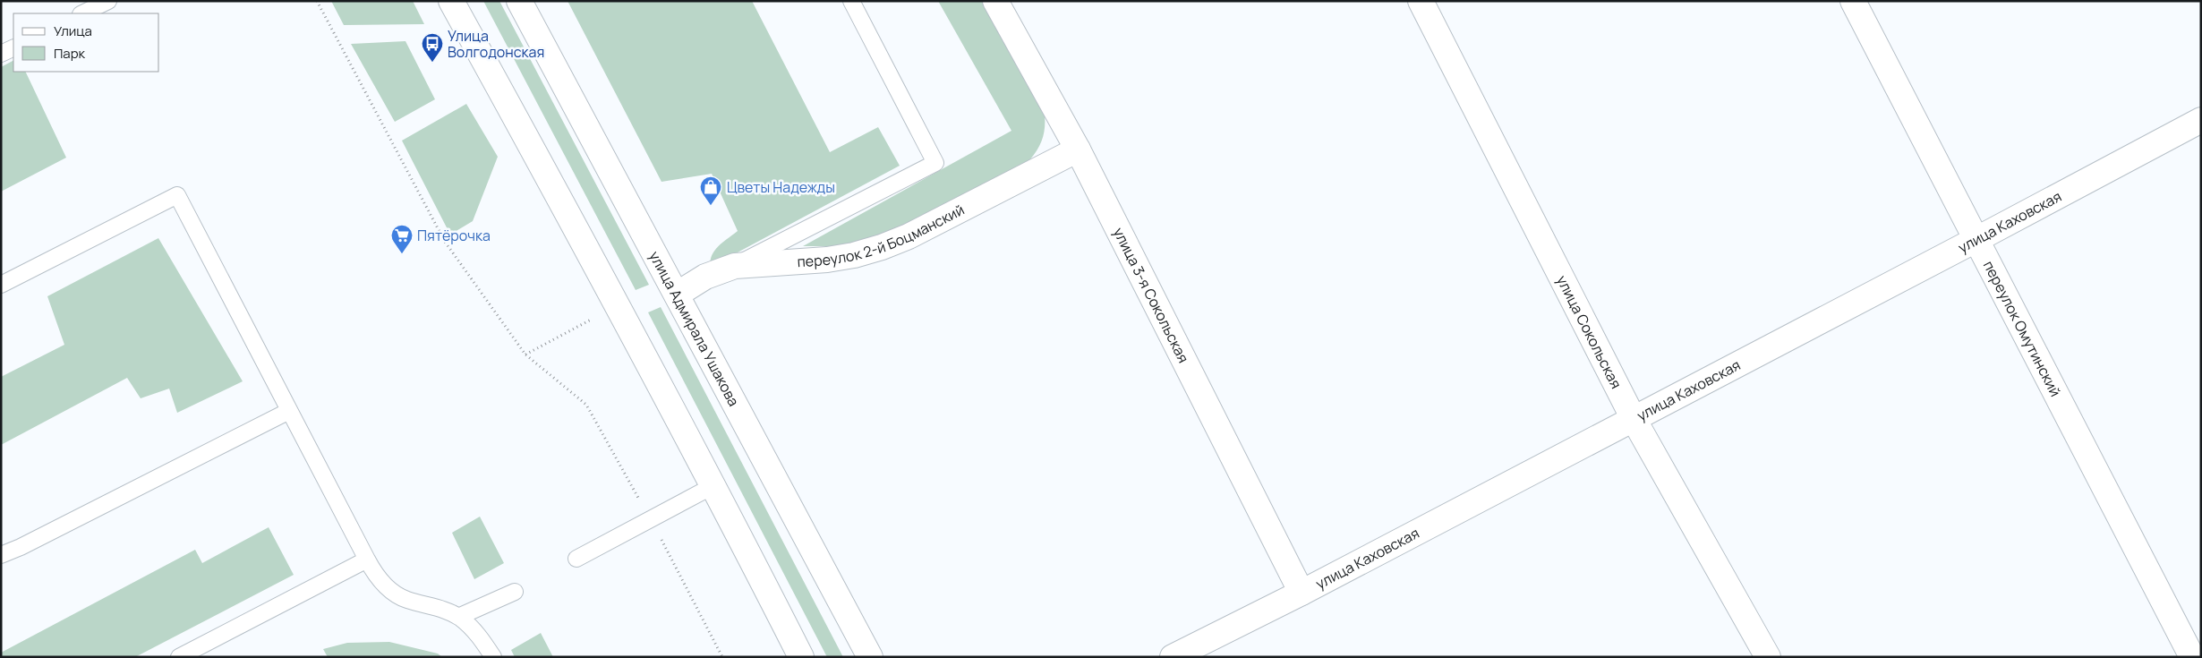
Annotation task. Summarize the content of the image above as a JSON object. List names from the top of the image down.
{
  "streets": {
    "street": [
      "улица Каховская",
      "переулок 2-й Боцманский",
      "улица 3-я Сокольская",
      "улица Адмирала Ушакова",
      "переулок Омутинский",
      "улица Сокольская"
    ]
  },
  "crossings": [
    ["улица Каховская", "улица 3-я Сокольская"],
    ["улица Каховская", "переулок Омутинский"],
    ["улица Каховская", "улица Сокольская"],
    ["переулок 2-й Боцманский", "улица 3-я Сокольская"],
    ["переулок 2-й Боцманский", "улица Адмирала Ушакова"]
  ],
  "places": {
    "bus stop": ["Улица Волгодонская"],
    "shop": ["Цветы Надежды"],
    "supermarket": ["Пятёрочка"]
  },
  "legend": ["Улица", "Парк"]
}
